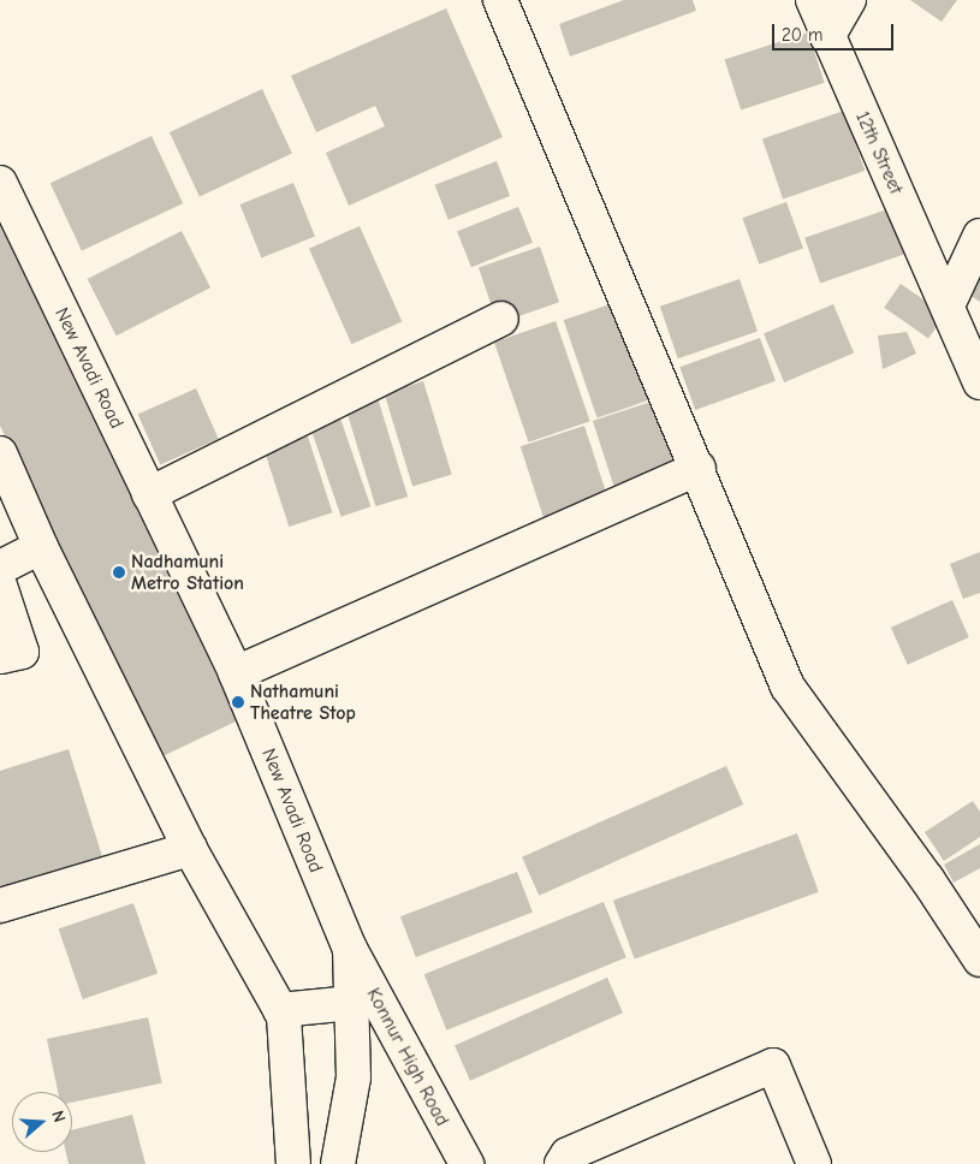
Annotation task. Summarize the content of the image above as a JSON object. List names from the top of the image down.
{
  "streets": {
    "street": ["12th Street", "New Avadi Road", "Konnur High Road"]
  },
  "crossings": [
    ["New Avadi Road", "Konnur High Road"]
  ],
  "places": ["Nadhamuni Metro Station", "Nathamuni Theatre Stop"],
  "scale_bar": "20 m",
  "north": "right"
}
